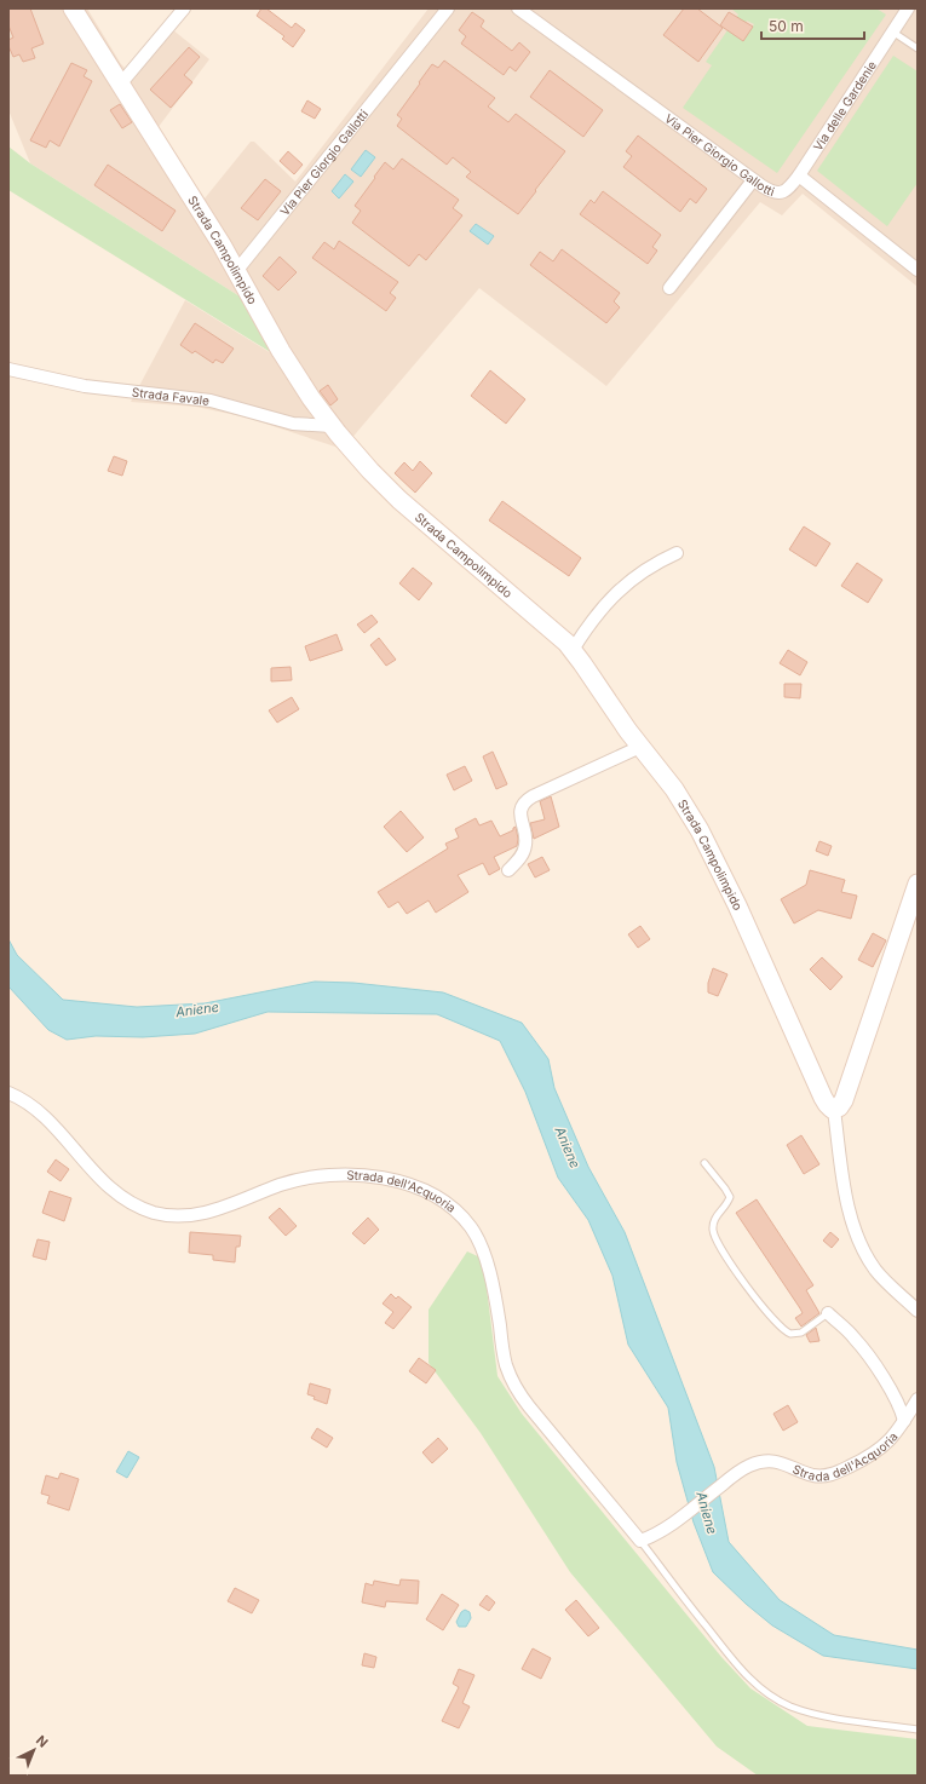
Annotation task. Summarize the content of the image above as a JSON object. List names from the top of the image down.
{
  "streets": {
    "street": [
      "Via delle Gardenie",
      "Via Pier Giorgio Gallotti",
      "Strada Campolimpido",
      "Strada Favale",
      "Strada dell'Acquoria"
    ]
  },
  "crossings": [
    ["Via delle Gardenie", "Via Pier Giorgio Gallotti"],
    ["Via Pier Giorgio Gallotti", "Strada Campolimpido"],
    ["Strada Campolimpido", "Strada Favale"]
  ],
  "water": ["Aniene"],
  "scale_bar": "50 m",
  "north": "top right"
}
